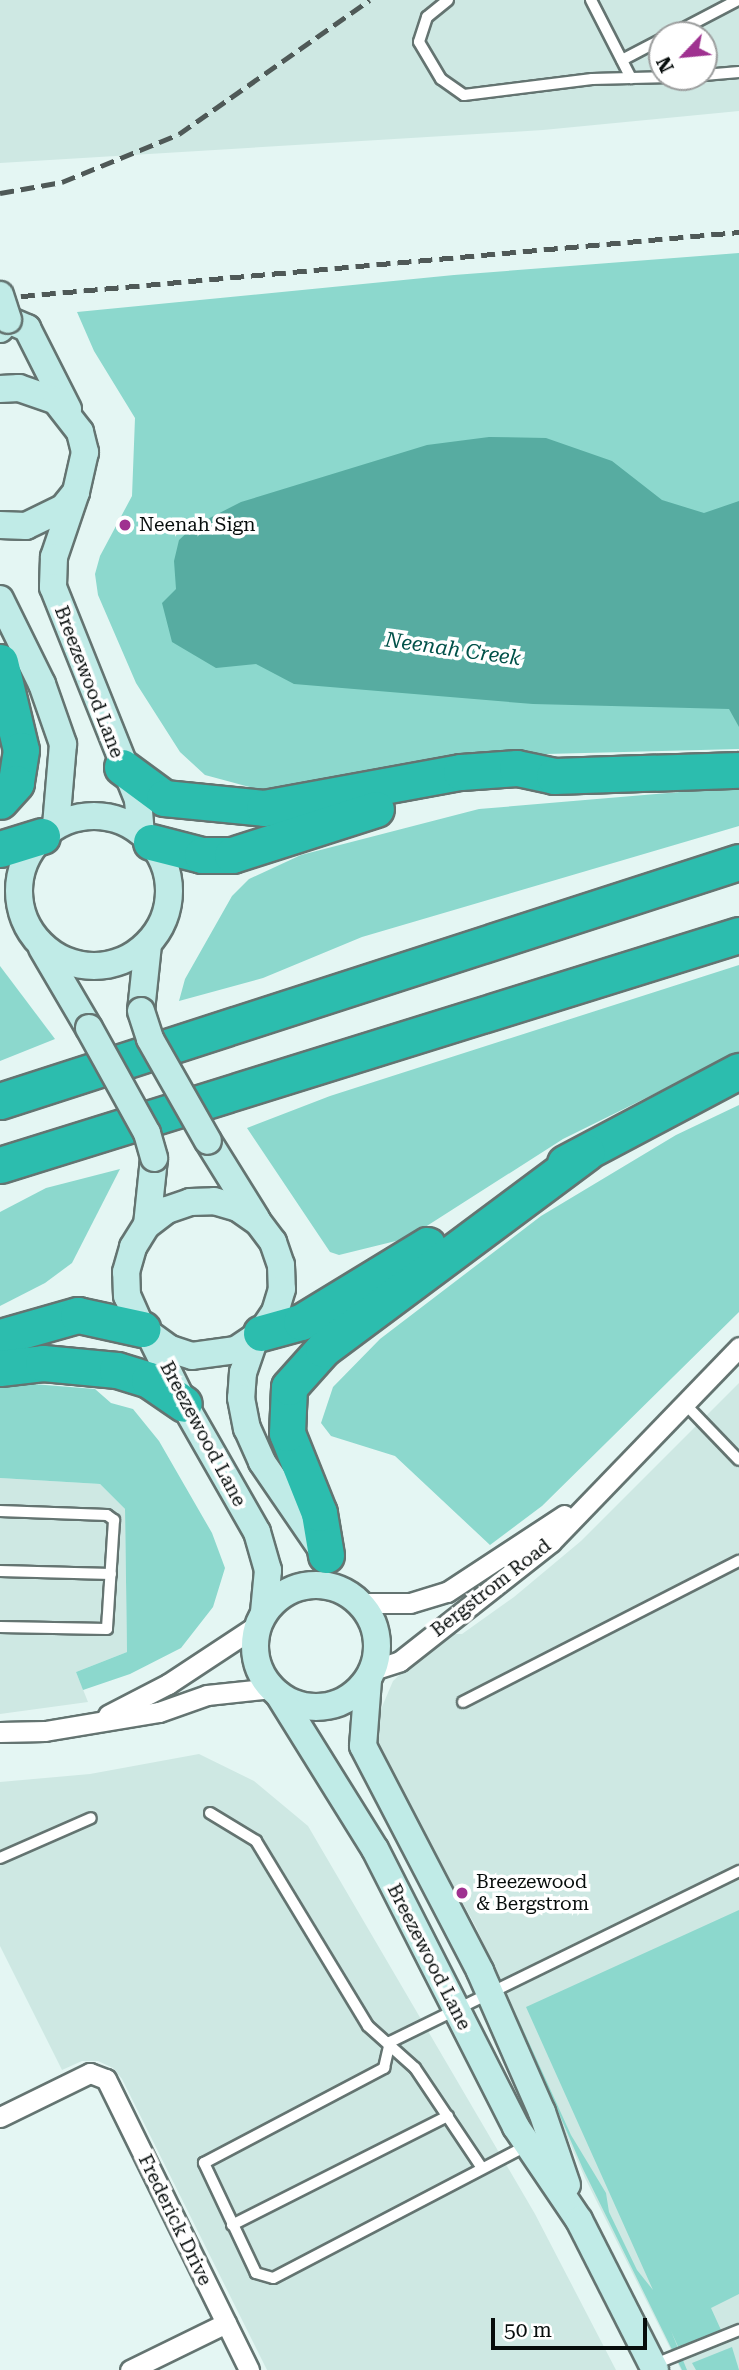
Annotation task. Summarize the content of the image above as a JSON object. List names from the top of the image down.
{
  "streets": {
    "main road": ["Breezewood Lane"],
    "street": ["Bergstrom Road", "Frederick Drive"]
  },
  "crossings": [
    ["Breezewood Lane", "Bergstrom Road"]
  ],
  "water": ["Neenah Creek"],
  "places": ["Neenah Sign", "Breezewood & Bergstrom"],
  "scale_bar": "50 m",
  "north": "bottom left"
}
